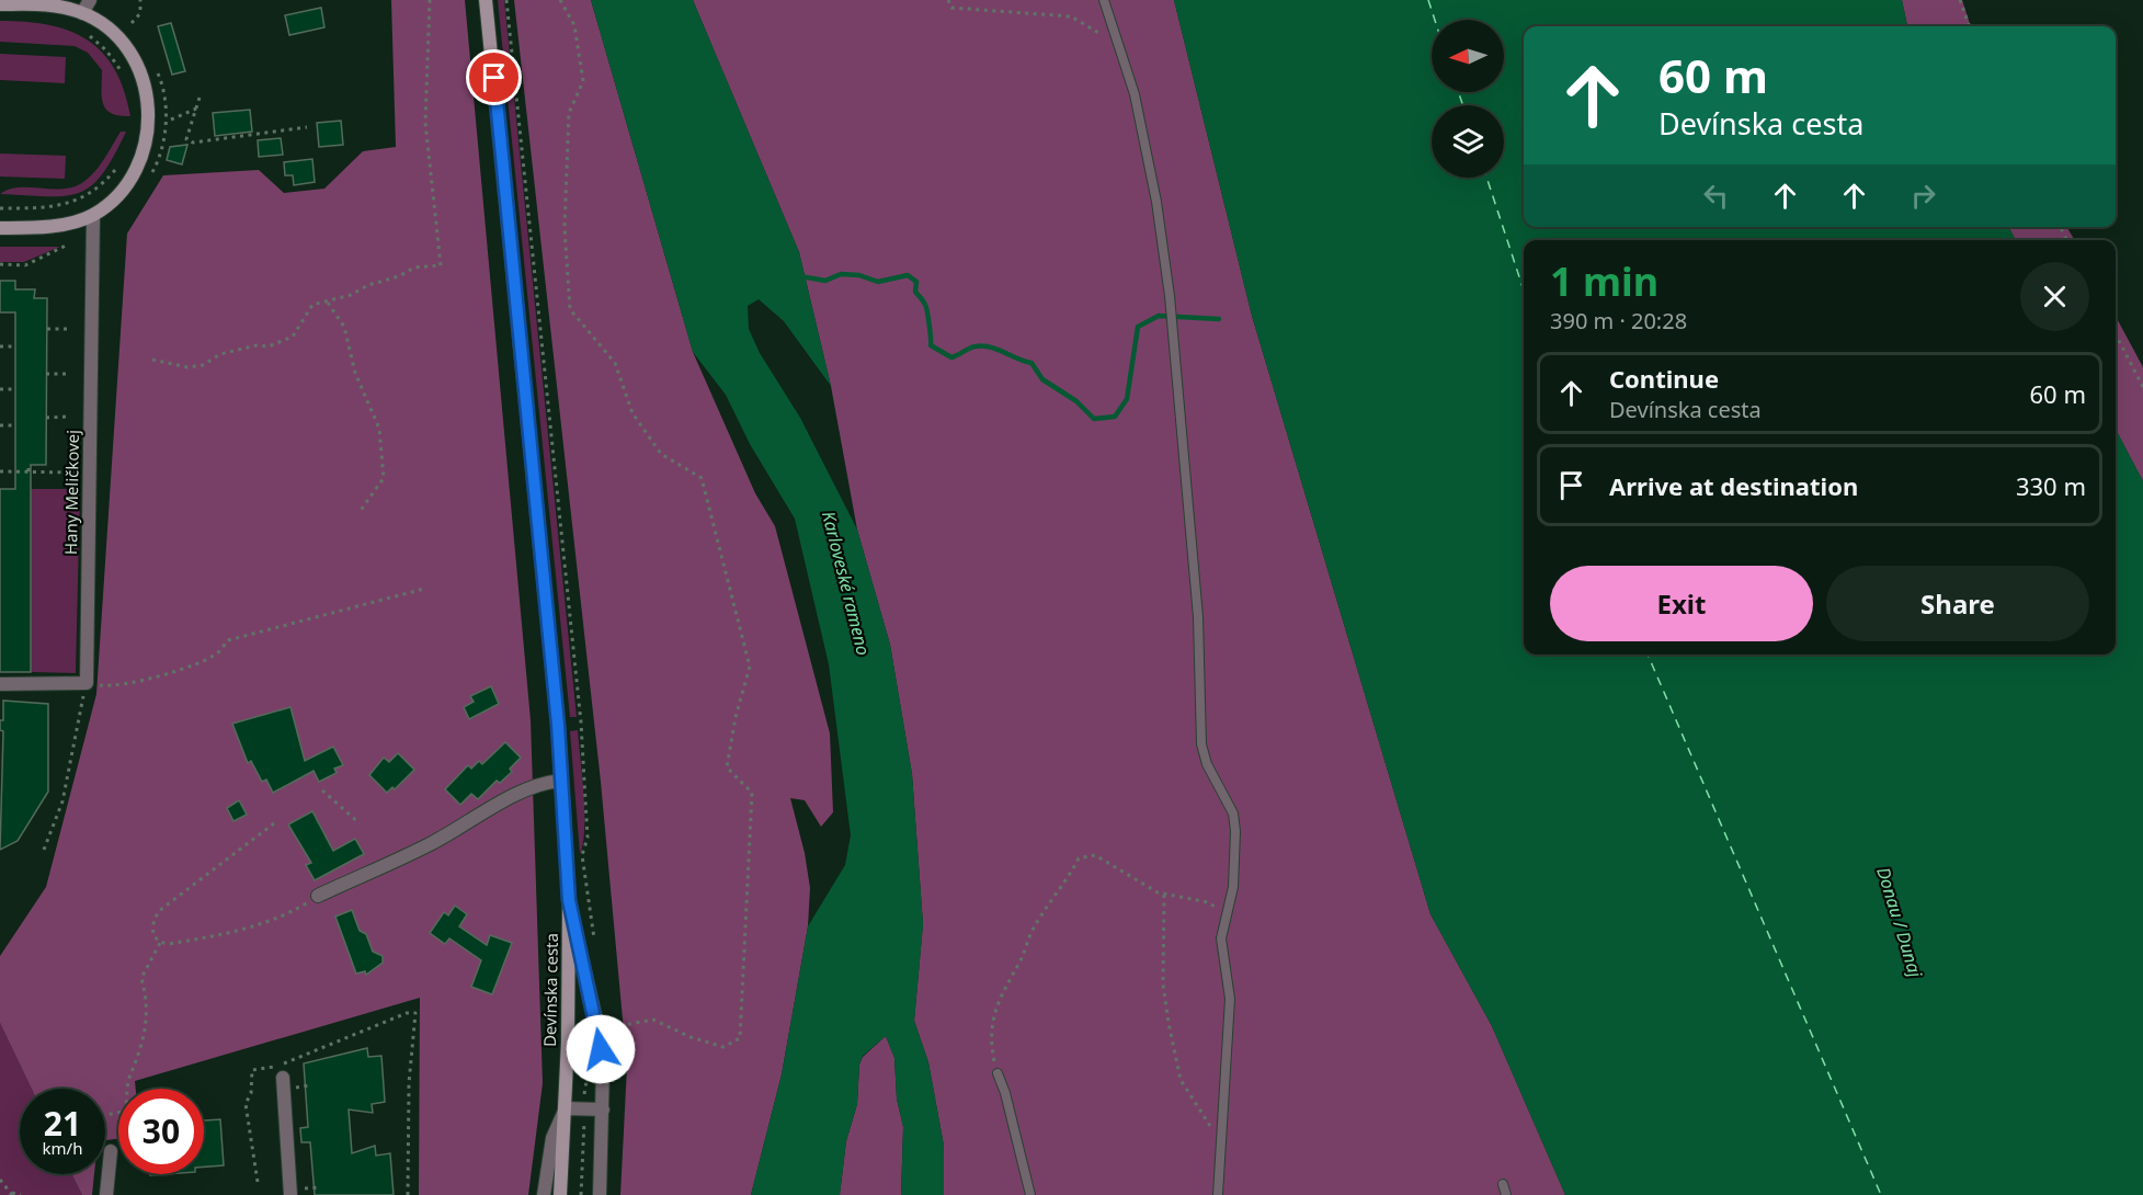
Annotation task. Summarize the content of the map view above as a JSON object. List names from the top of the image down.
{
  "streets": {
    "street": ["Hany Meličkovej", "Devínska cesta"]
  },
  "water": ["Karloveské rameno", "Donau / Dunaj"],
  "north": "left",
  "page": {
    "turn": ["60 m", "Devínska cesta"],
    "heading": ["1 min", "390 m · 20:28"],
    "list": [
      {
        "name": "Continue",
        "note": "Devínska cesta",
        "value": "60 m"
      },
      {
        "name": "Arrive at destination",
        "value": "330 m"
      }
    ],
    "buttons": ["Exit", "Share"],
    "speed": "21 km/h",
    "limit": "30"
  }
}
